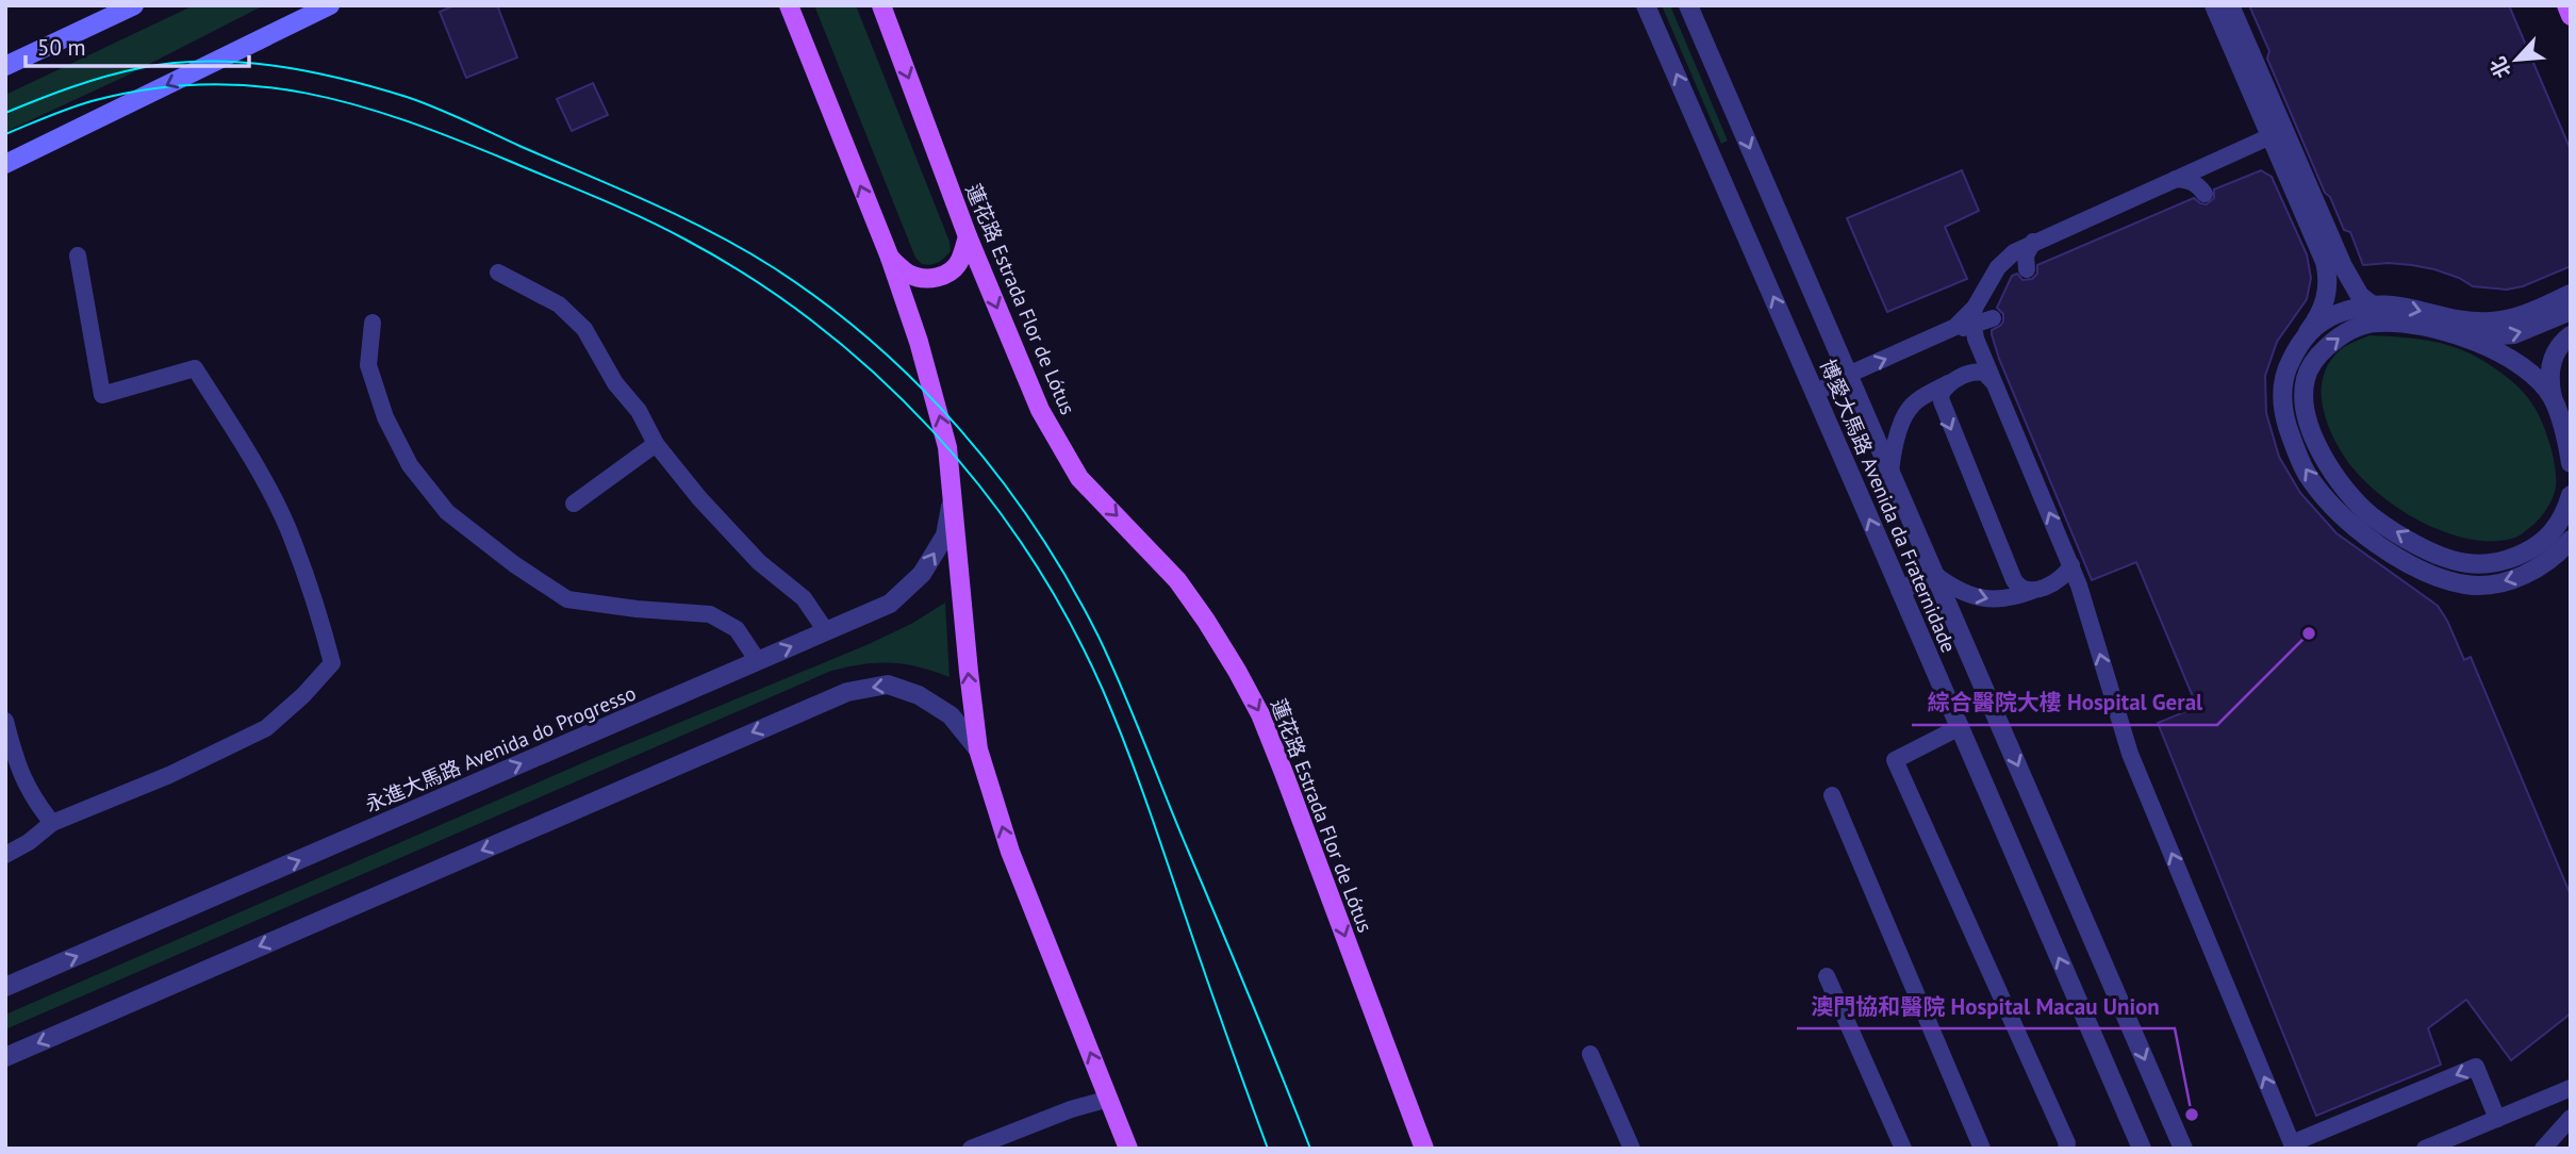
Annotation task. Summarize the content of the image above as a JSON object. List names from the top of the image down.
{
  "streets": {
    "main road": ["蓮花路 Estrada Flor de Lótus"],
    "street": ["博愛大馬路 Avenida da Fraternidade", "永進大馬路 Avenida do Progresso"]
  },
  "places": ["綜合醫院大樓 Hospital Geral", "澳門協和醫院 Hospital Macau Union"],
  "scale_bar": "50 m",
  "north": "bottom left"
}
